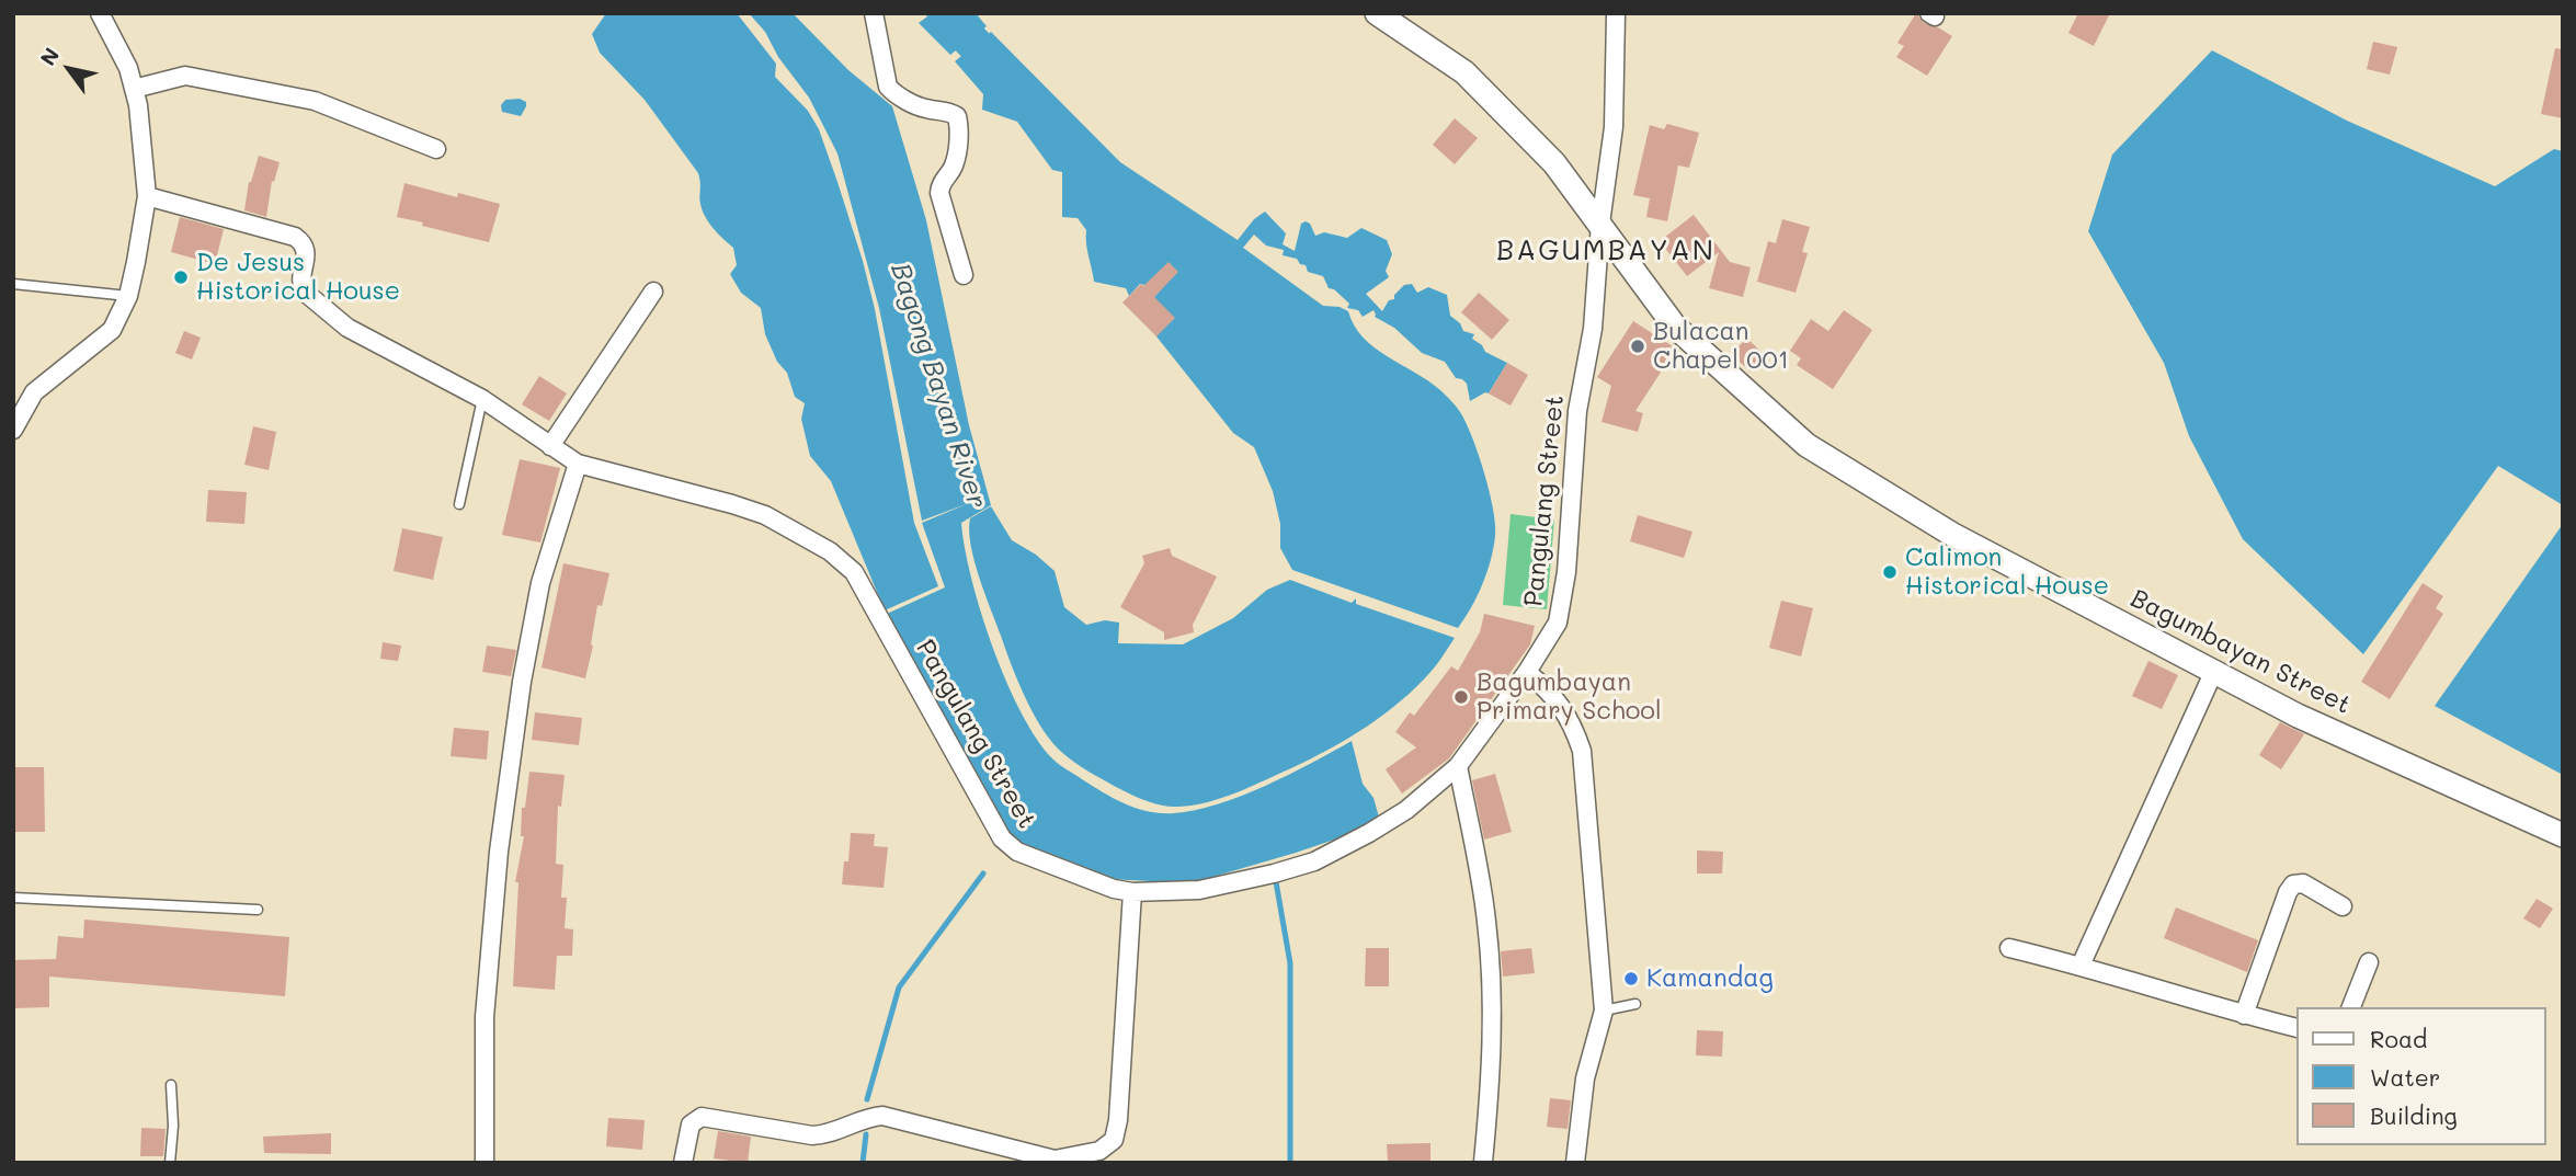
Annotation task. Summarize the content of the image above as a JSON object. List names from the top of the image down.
{
  "streets": {
    "main road": ["Bagumbayan Street"],
    "street": ["Pangulang Street"]
  },
  "crossings": [
    ["Pangulang Street", "Bagumbayan Street"]
  ],
  "districts": ["BAGUMBAYAN"],
  "water": ["Bagong Bayan River"],
  "places": [
    "De Jesus Historical House",
    "Bulacan Chapel 001",
    "Calimon Historical House",
    "Bagumbayan Primary School",
    "Kamandag"
  ],
  "legend": ["Road", "Water", "Building"],
  "north": "top left"
}
